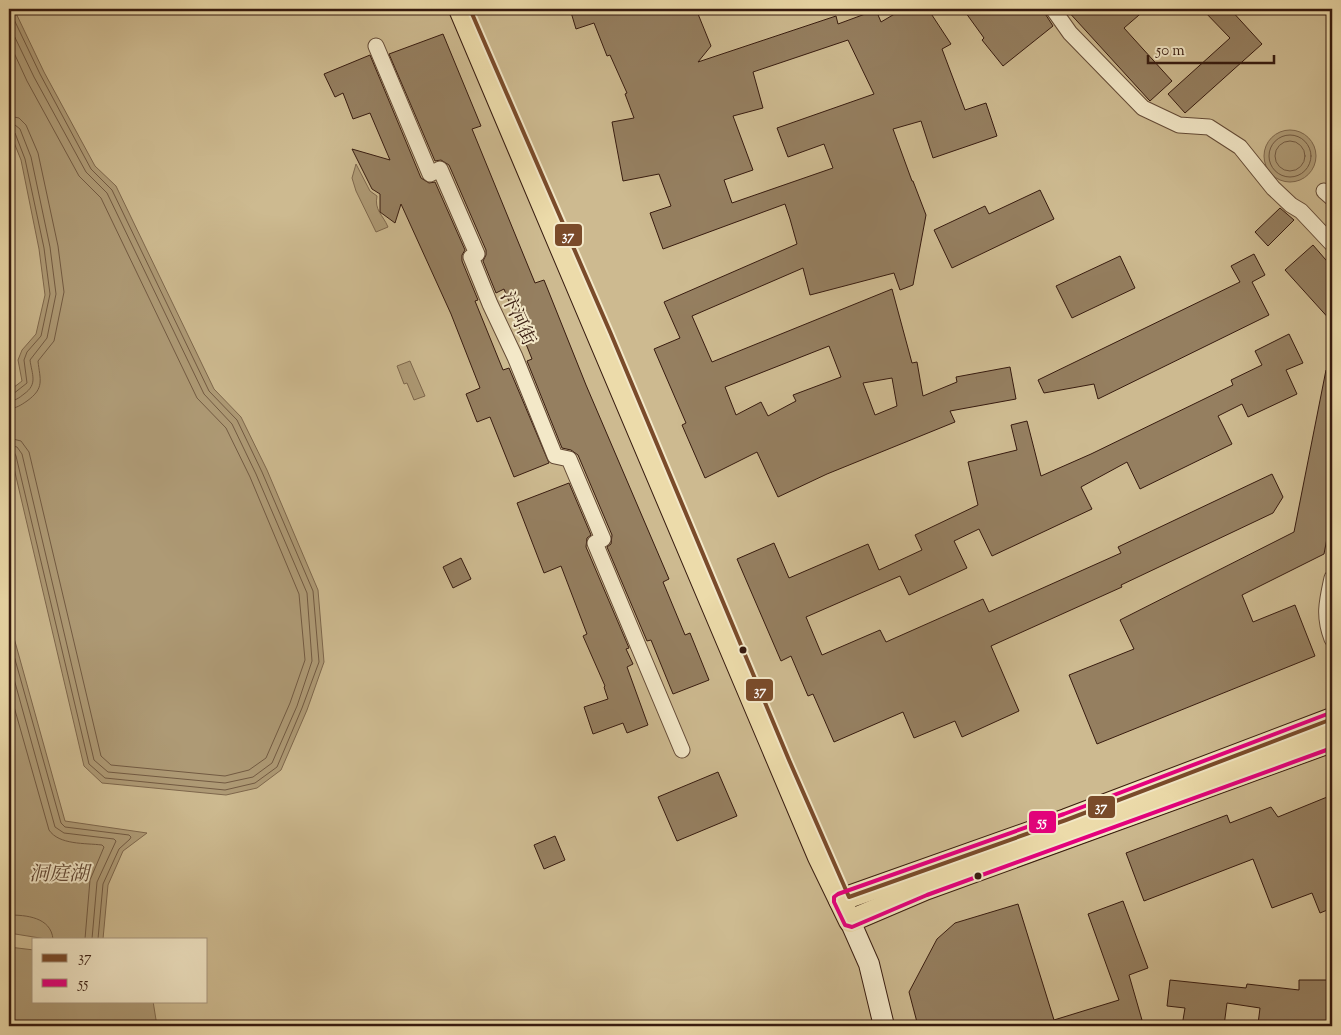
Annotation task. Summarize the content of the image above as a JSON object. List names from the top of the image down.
{
  "streets": {
    "street": ["汴河街"]
  },
  "water": ["洞庭湖"],
  "lines": ["transit line 37", "transit line 55"],
  "legend": ["37", "55"],
  "scale_bar": "50 m"
}
